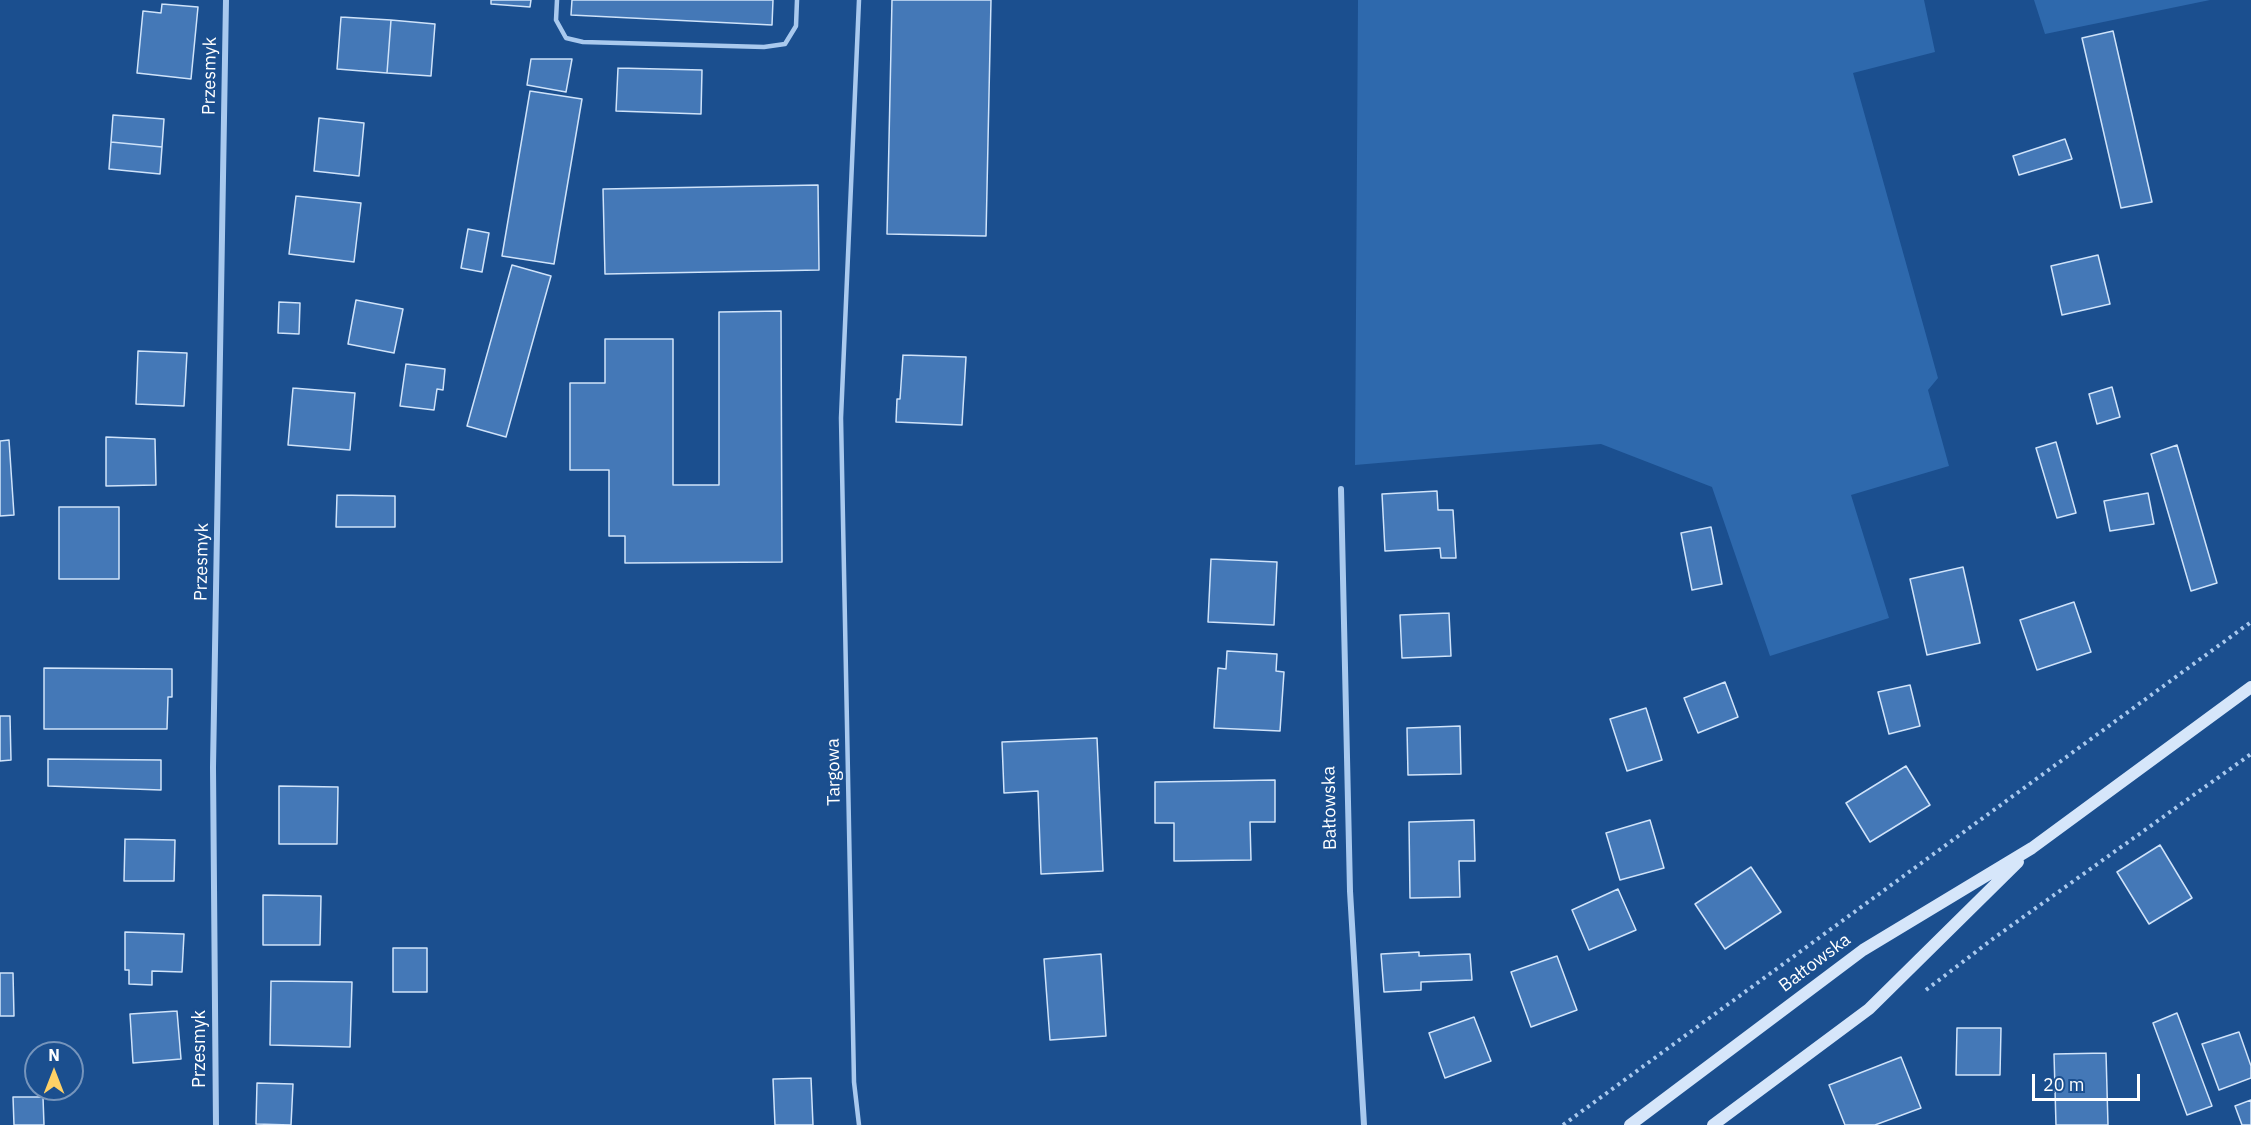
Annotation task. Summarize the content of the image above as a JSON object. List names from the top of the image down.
{
  "streets": {
    "main road": ["Bałtowska"],
    "street": ["Przesmyk"],
    "lane": ["Targowa"]
  },
  "scale_bar": "20 m",
  "north": "top"
}
